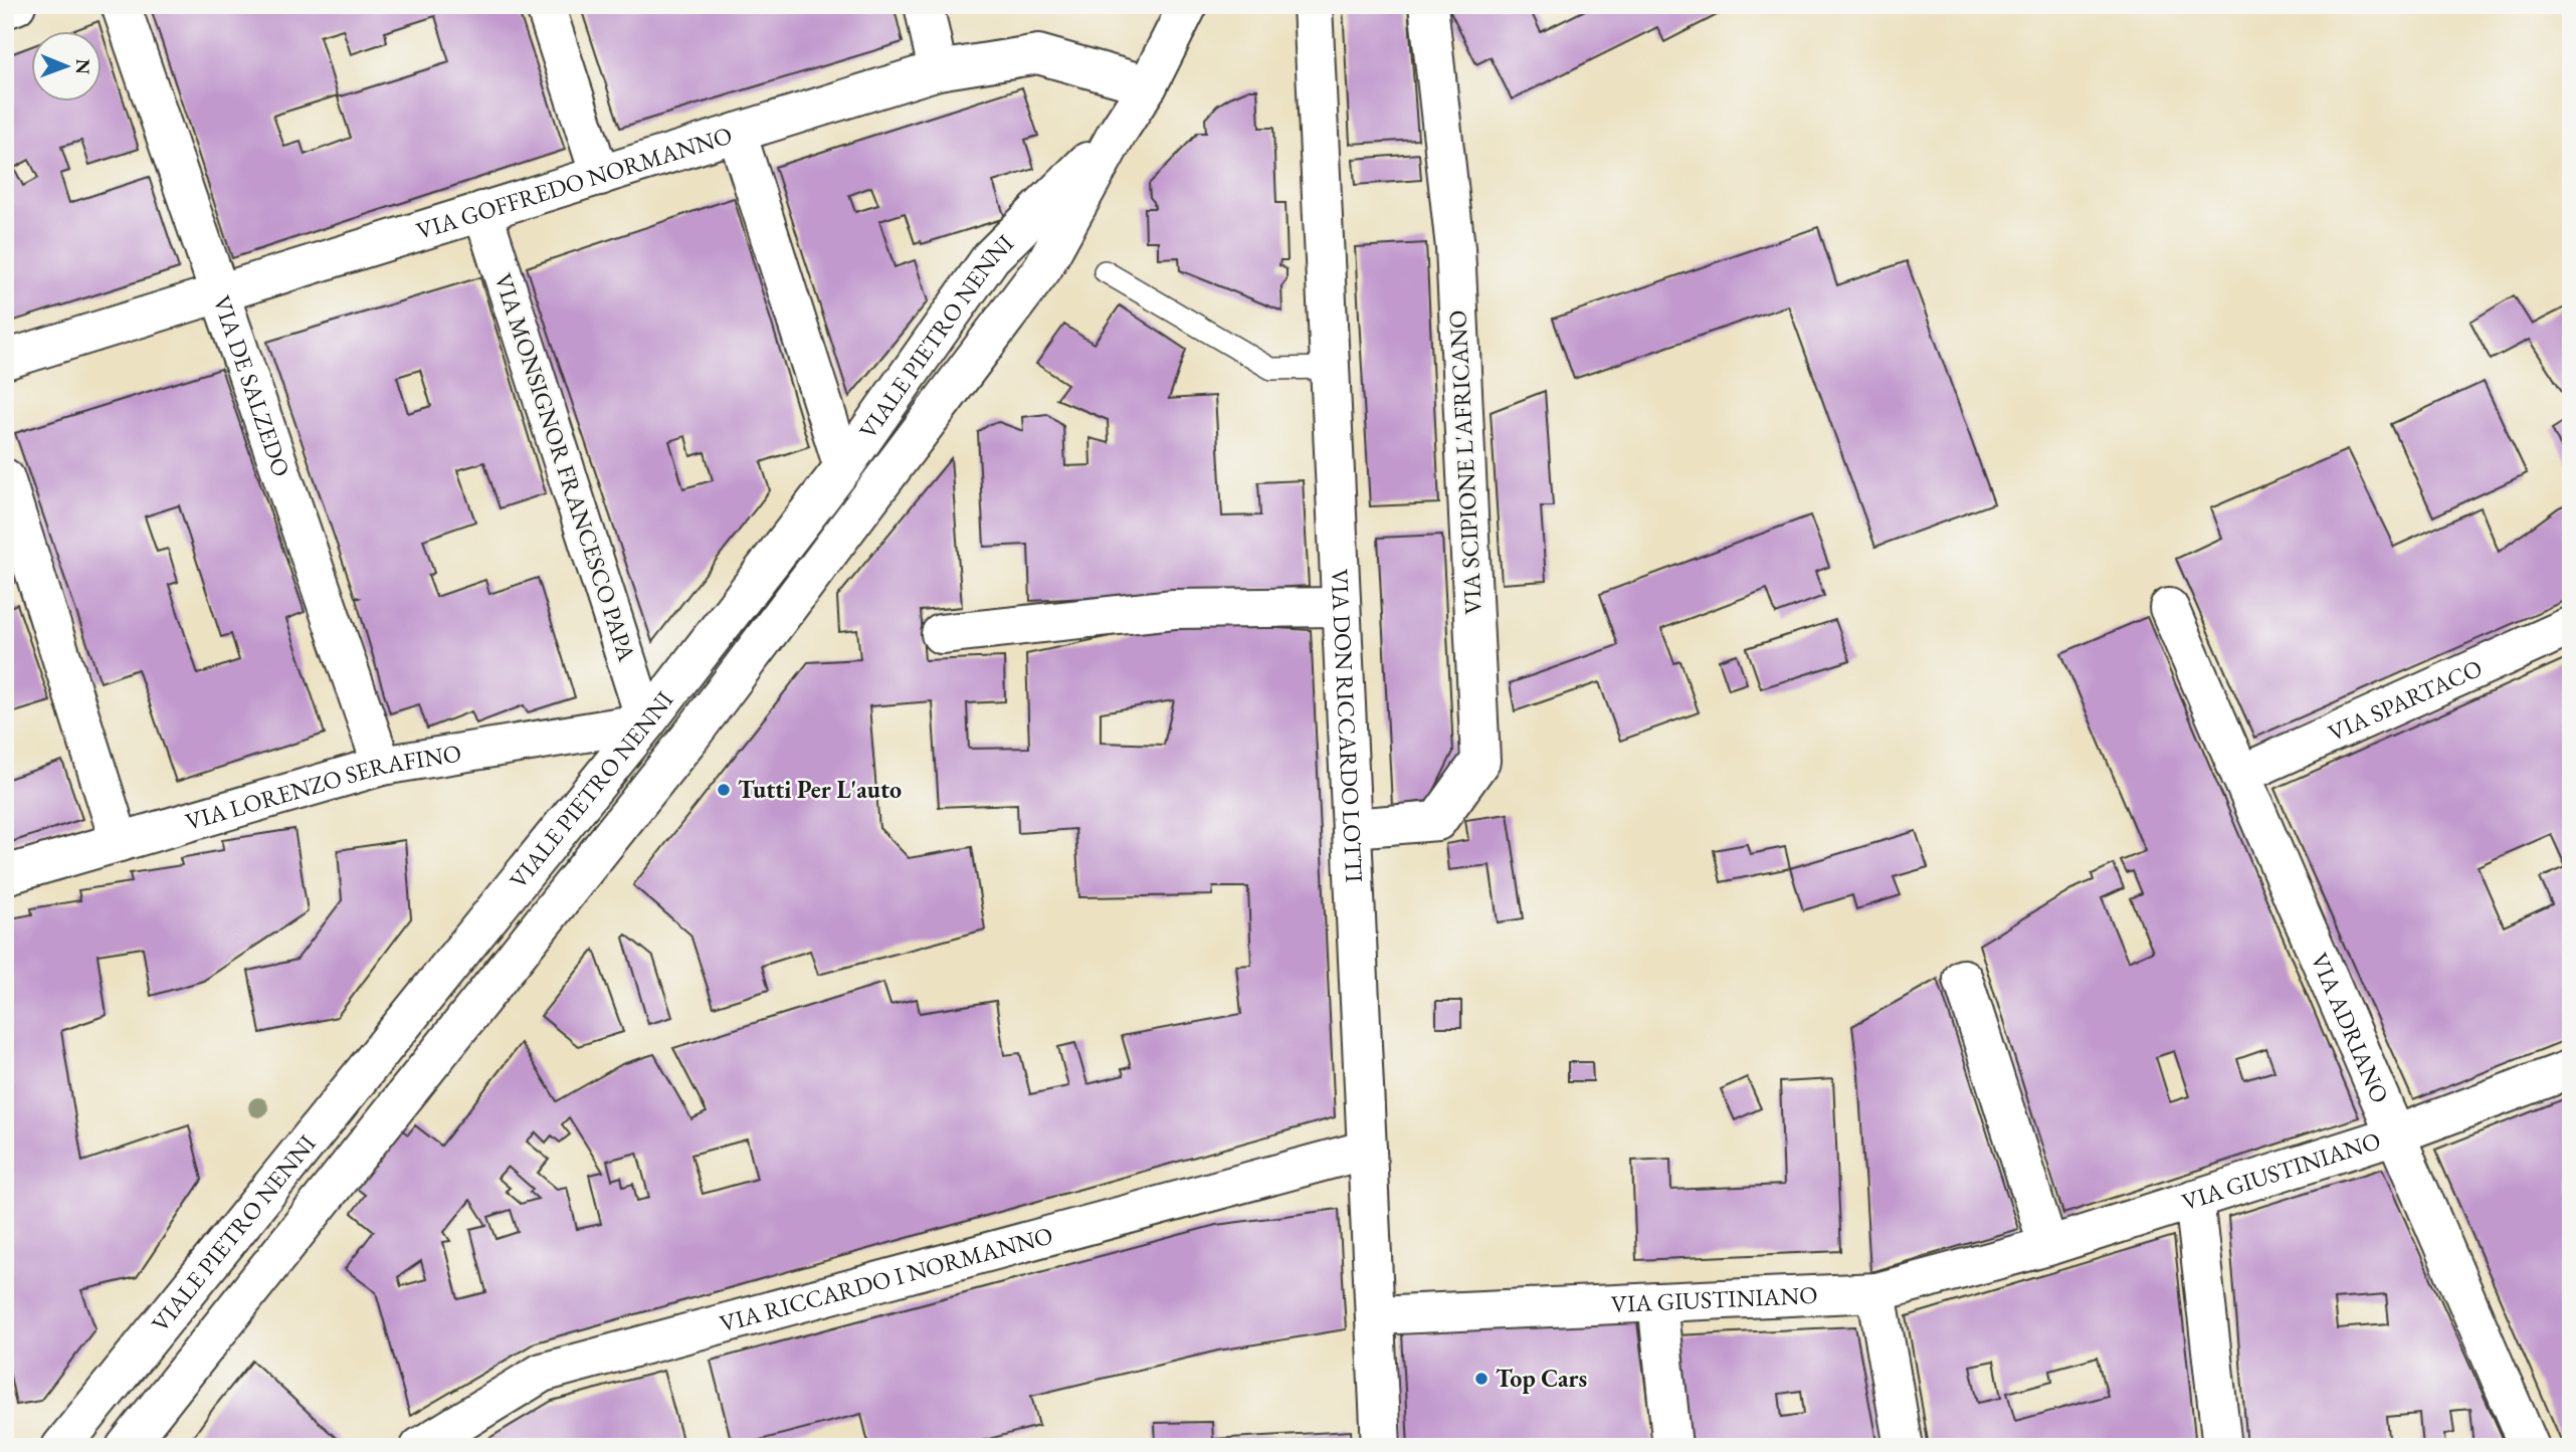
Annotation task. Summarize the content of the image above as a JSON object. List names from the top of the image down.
{
  "streets": {
    "street": [
      "VIA GOFFREDO NORMANNO",
      "VIALE PIETRO NENNI",
      "VIA DE SALZEDO",
      "VIA SCIPIONE L'AFRICANO",
      "VIA MONSIGNOR FRANCESCO PAPA",
      "VIA SPARTACO",
      "VIA DON RICCARDO LOTTI",
      "VIA LORENZO SERAFINO",
      "VIA ADRIANO",
      "VIA GIUSTINIANO",
      "VIA RICCARDO I NORMANNO"
    ]
  },
  "crossings": [
    ["VIA GOFFREDO NORMANNO", "VIALE PIETRO NENNI"],
    ["VIA GOFFREDO NORMANNO", "VIA DE SALZEDO"],
    ["VIA GOFFREDO NORMANNO", "VIA MONSIGNOR FRANCESCO PAPA"],
    ["VIALE PIETRO NENNI", "VIA MONSIGNOR FRANCESCO PAPA"],
    ["VIALE PIETRO NENNI", "VIA LORENZO SERAFINO"],
    ["VIA DE SALZEDO", "VIA LORENZO SERAFINO"],
    ["VIA SCIPIONE L'AFRICANO", "VIA DON RICCARDO LOTTI"],
    ["VIA MONSIGNOR FRANCESCO PAPA", "VIA LORENZO SERAFINO"],
    ["VIA SPARTACO", "VIA ADRIANO"],
    ["VIA DON RICCARDO LOTTI", "VIA GIUSTINIANO"],
    ["VIA DON RICCARDO LOTTI", "VIA RICCARDO I NORMANNO"],
    ["VIA ADRIANO", "VIA GIUSTINIANO"]
  ],
  "places": ["Tutti Per L'auto", "Top Cars"],
  "north": "right"
}
